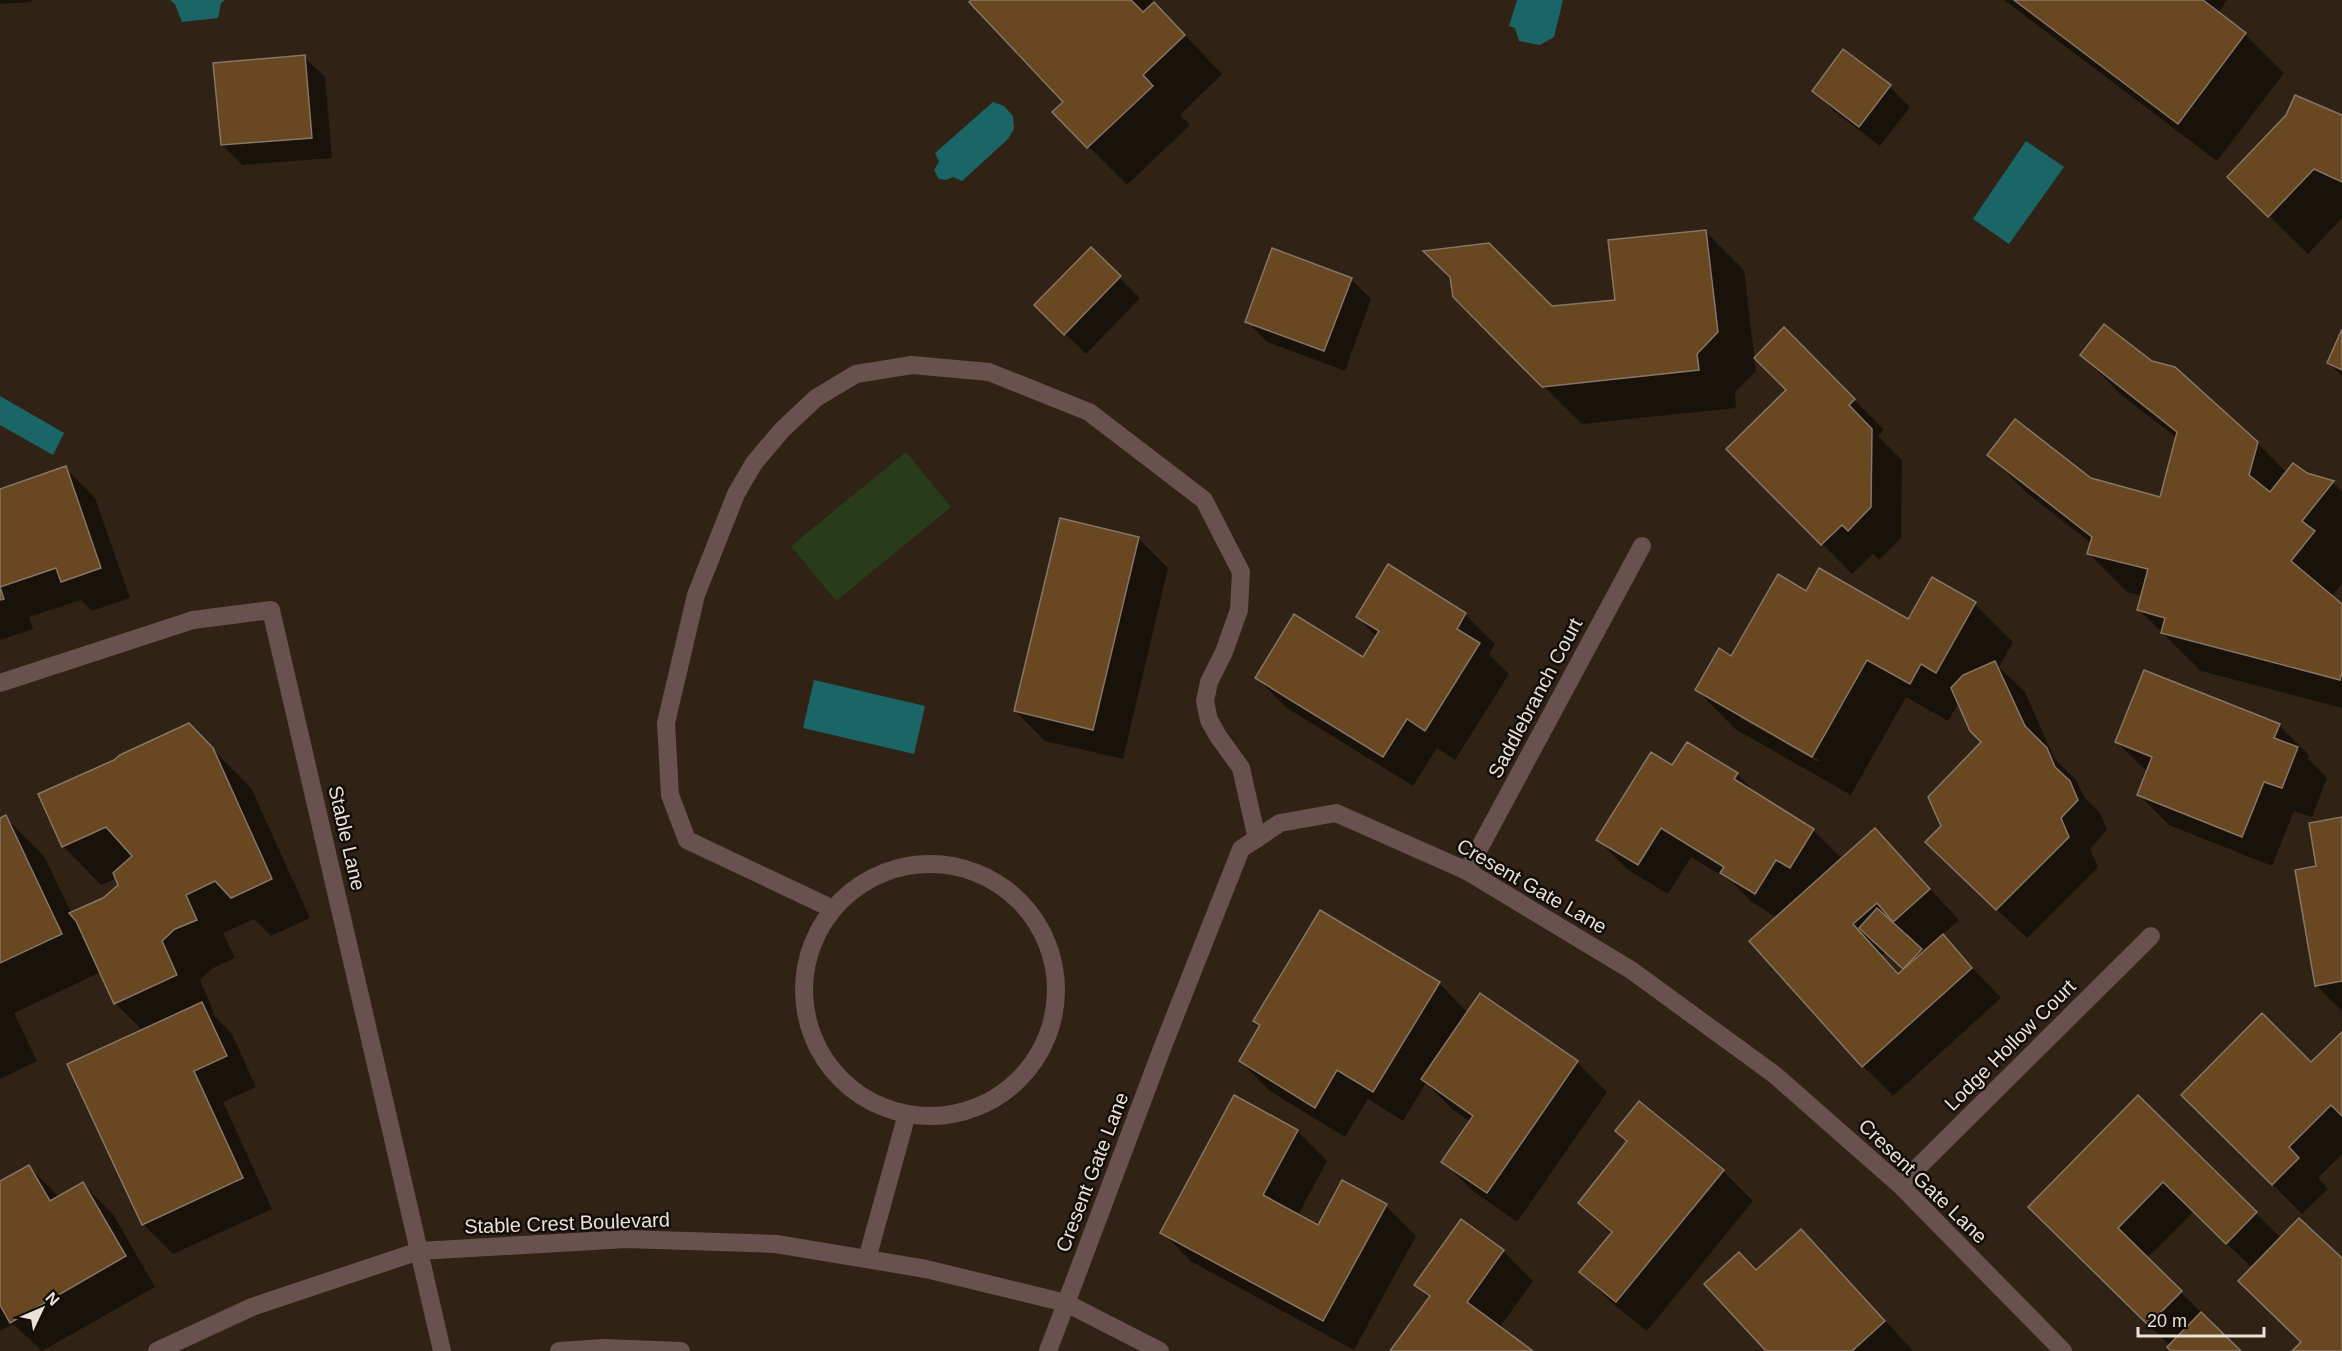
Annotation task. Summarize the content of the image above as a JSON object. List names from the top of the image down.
{
  "streets": {
    "street": [
      "Saddlebranch Court",
      "Stable Lane",
      "Cresent Gate Lane",
      "Lodge Hollow Court",
      "Stable Crest Boulevard"
    ]
  },
  "crossings": [
    ["Saddlebranch Court", "Cresent Gate Lane"],
    ["Stable Lane", "Stable Crest Boulevard"],
    ["Cresent Gate Lane", "Lodge Hollow Court"],
    ["Cresent Gate Lane", "Stable Crest Boulevard"]
  ],
  "scale_bar": "20 m",
  "north": "top right"
}
